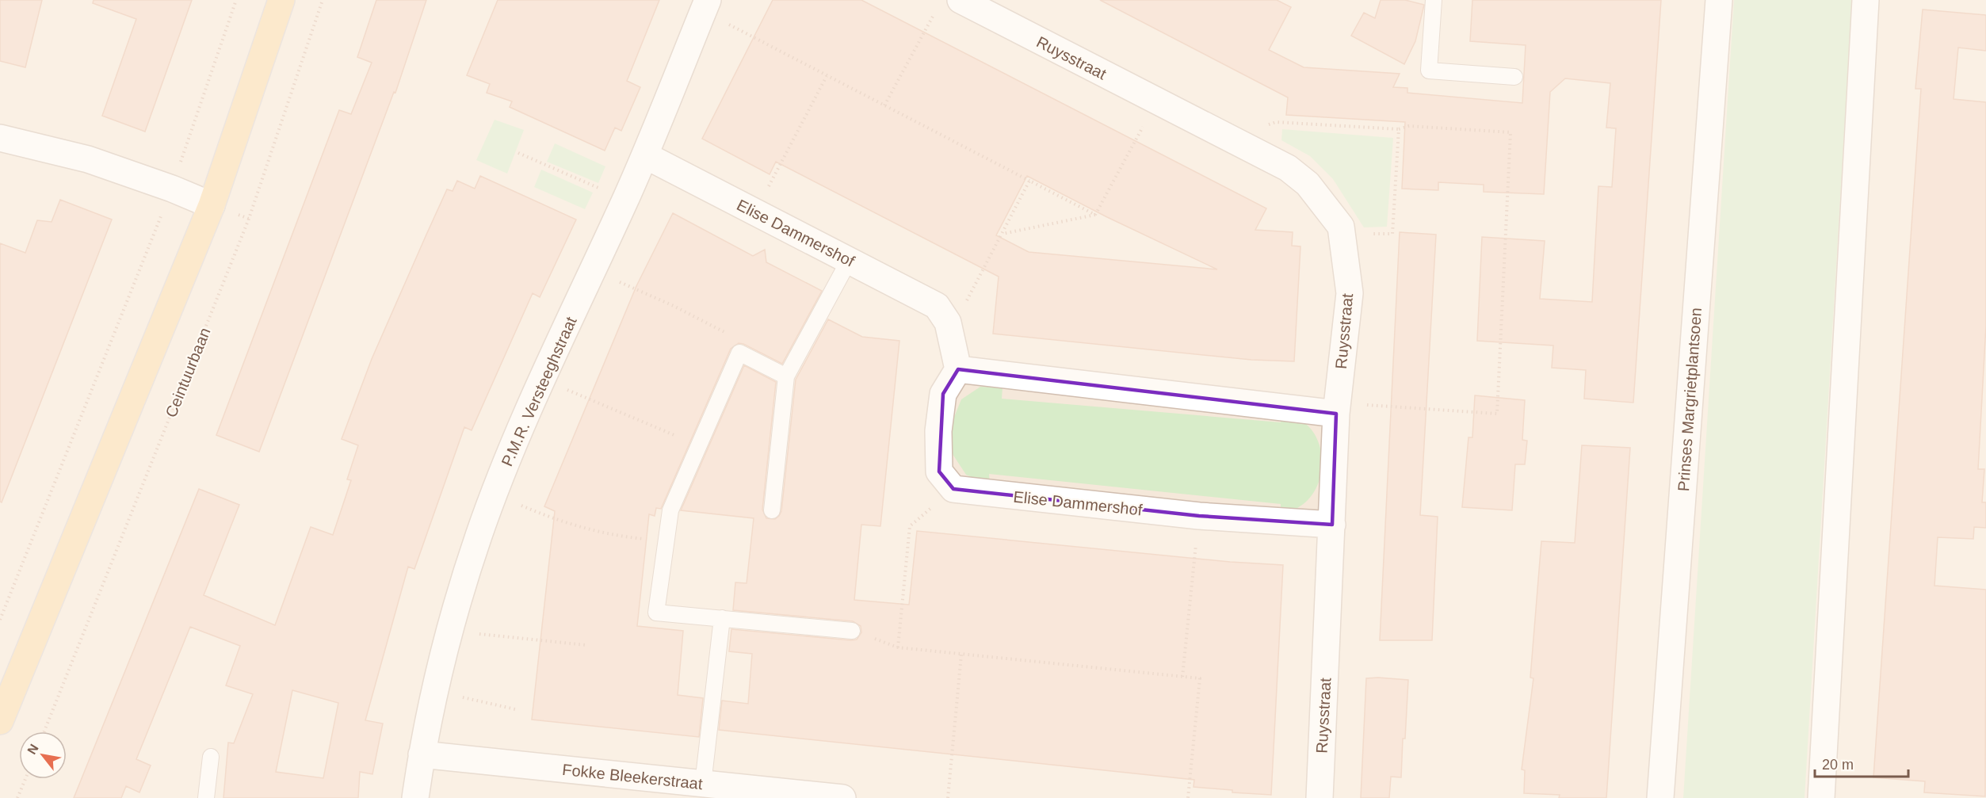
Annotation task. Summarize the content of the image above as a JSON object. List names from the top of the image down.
{
  "streets": {
    "street": [
      "Ruysstraat",
      "Elise Dammershof",
      "P.M.R. Versteeghstraat",
      "Prinses Margrietplantsoen",
      "Fokke Bleekerstraat"
    ],
    "path": ["Ceintuurbaan"]
  },
  "crossings": [
    ["Ruysstraat", "Elise Dammershof"],
    ["Elise Dammershof", "P.M.R. Versteeghstraat"],
    ["P.M.R. Versteeghstraat", "Fokke Bleekerstraat"]
  ],
  "scale_bar": "20 m",
  "north": "top left"
}
